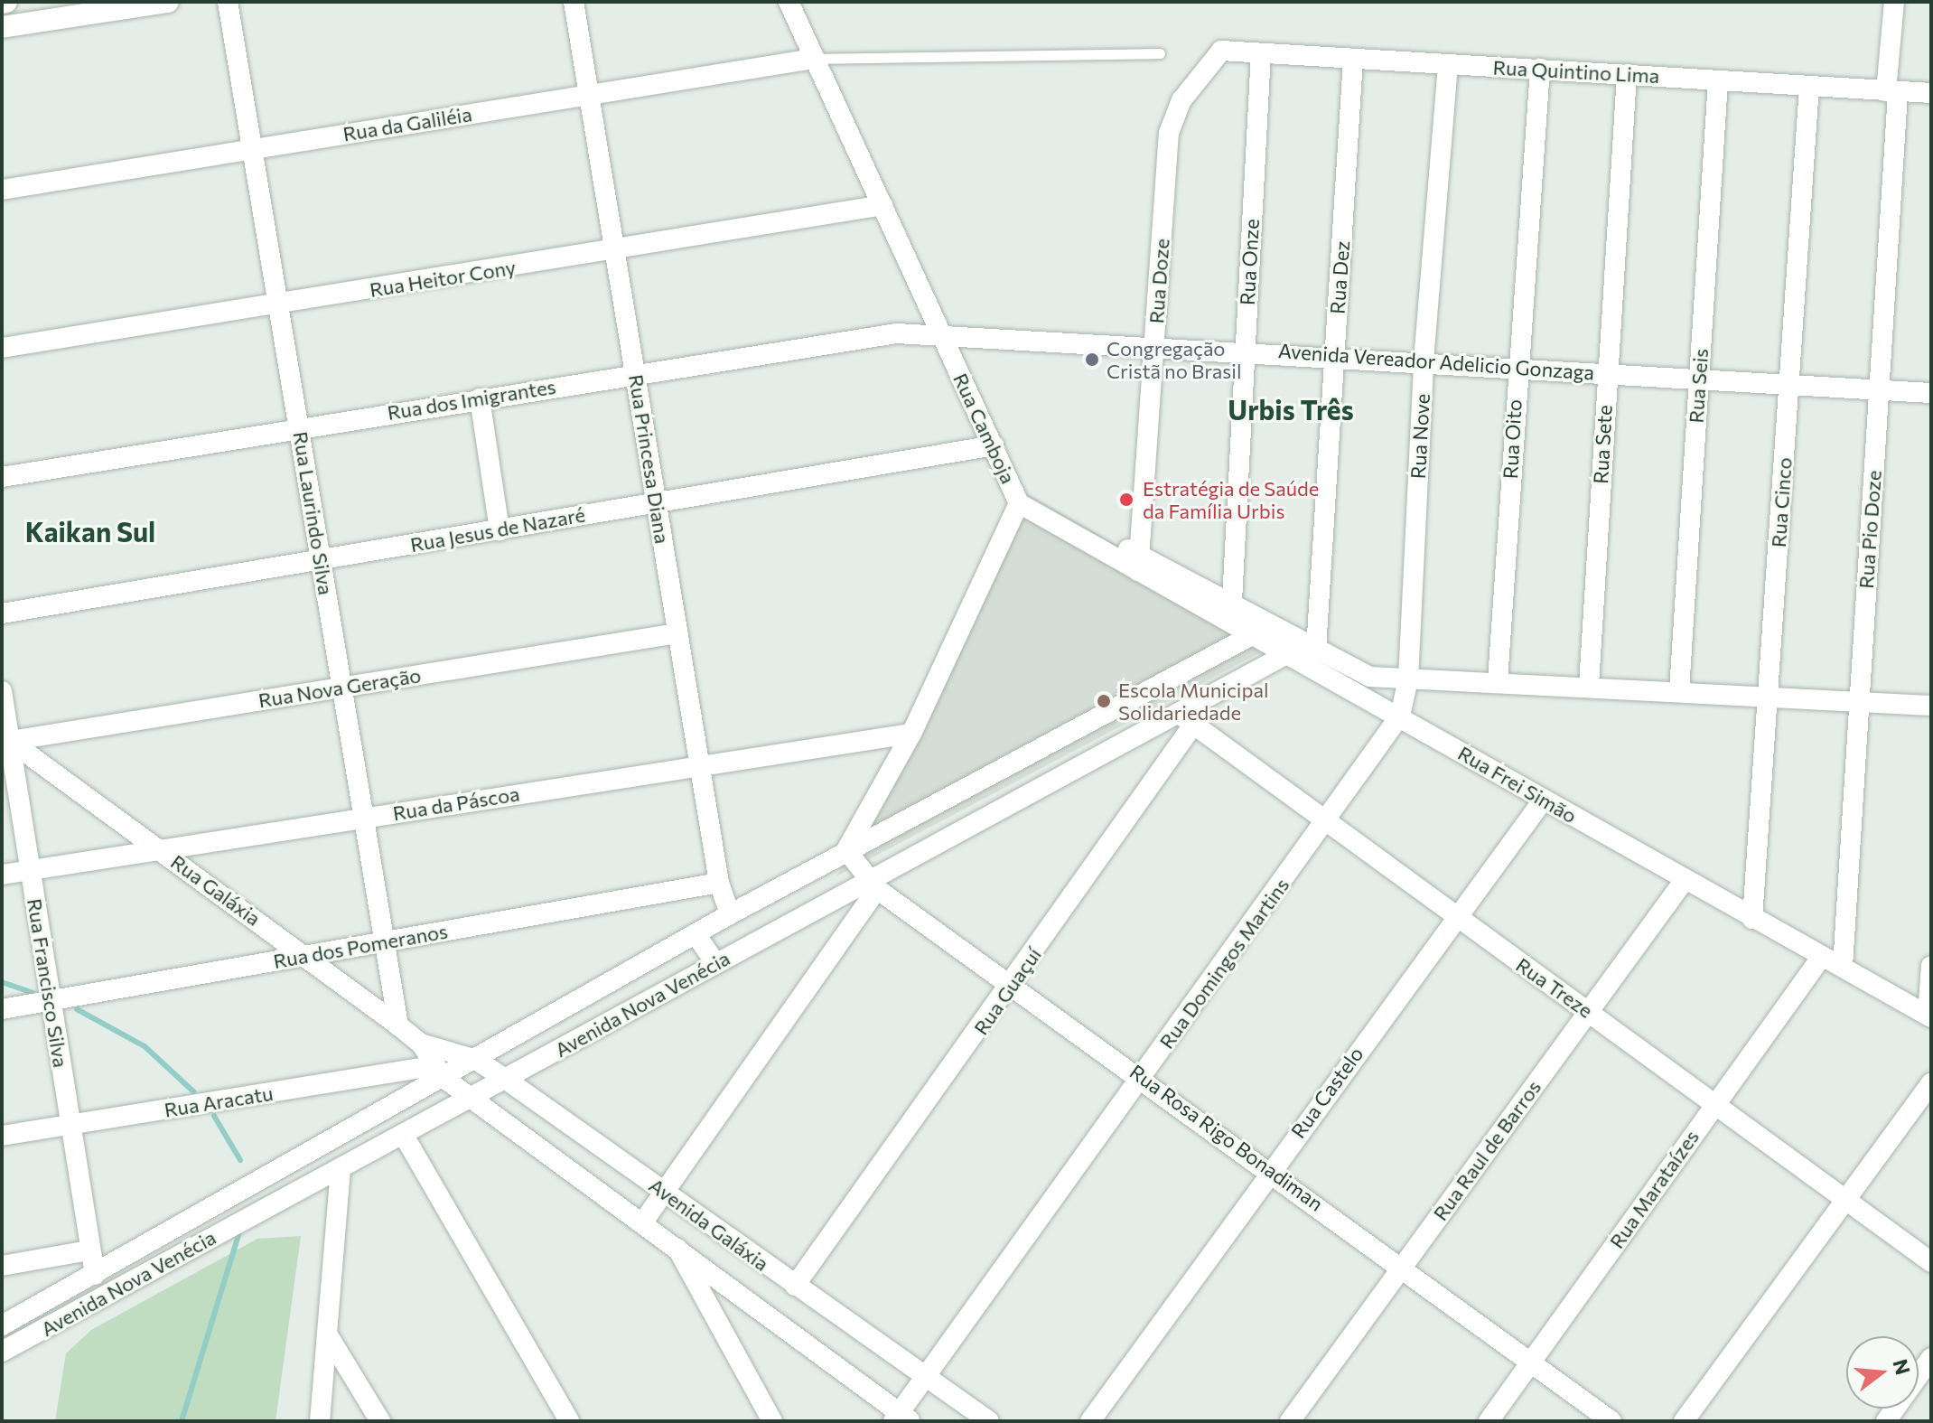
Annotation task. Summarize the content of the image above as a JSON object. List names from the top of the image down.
{
  "streets": {
    "street": [
      "Rua Quintino Lima",
      "Rua da Galiléia",
      "Rua Onze",
      "Rua Dez",
      "Rua Heitor Cony",
      "Rua Doze",
      "Avenida Vereador Adelicio Gonzaga",
      "Rua Seis",
      "Rua dos Imigrantes",
      "Rua Camboja",
      "Rua Nove",
      "Rua Oito",
      "Rua Sete",
      "Rua Princesa Diana",
      "Rua Cinco",
      "Rua Laurindo Silva",
      "Rua Jesus de Nazaré",
      "Rua Pio Doze",
      "Rua Nova Geração",
      "Rua Frei Simão",
      "Rua da Páscoa",
      "Rua Galáxia",
      "Rua dos Pomeranos",
      "Rua Domingos Martins",
      "Rua Francisco Silva",
      "Rua Treze",
      "Rua Guaçuí",
      "Avenida Nova Venécia",
      "Rua Castelo",
      "Rua Aracatu",
      "Rua Rosa Rigo Bonadiman",
      "Rua Raul de Barros",
      "Rua Marataízes",
      "Avenida Galáxia"
    ]
  },
  "crossings": [
    ["Rua Quintino Lima", "Rua Onze"],
    ["Rua Quintino Lima", "Rua Dez"],
    ["Rua Quintino Lima", "Rua Doze"],
    ["Rua Quintino Lima", "Rua Seis"],
    ["Rua Quintino Lima", "Rua Nove"],
    ["Rua Quintino Lima", "Rua Oito"],
    ["Rua Quintino Lima", "Rua Sete"],
    ["Rua Quintino Lima", "Rua Cinco"],
    ["Rua Quintino Lima", "Rua Pio Doze"],
    ["Rua da Galiléia", "Rua Camboja"],
    ["Rua da Galiléia", "Rua Princesa Diana"],
    ["Rua da Galiléia", "Rua Laurindo Silva"],
    ["Rua Onze", "Avenida Vereador Adelicio Gonzaga"],
    ["Rua Onze", "Rua Frei Simão"],
    ["Rua Dez", "Avenida Vereador Adelicio Gonzaga"],
    ["Rua Dez", "Rua Frei Simão"],
    ["Rua Heitor Cony", "Rua Camboja"],
    ["Rua Heitor Cony", "Rua Princesa Diana"],
    ["Rua Heitor Cony", "Rua Laurindo Silva"],
    ["Rua Doze", "Avenida Vereador Adelicio Gonzaga"],
    ["Rua Doze", "Rua Frei Simão"],
    ["Avenida Vereador Adelicio Gonzaga", "Rua Seis"],
    ["Avenida Vereador Adelicio Gonzaga", "Rua dos Imigrantes"],
    ["Avenida Vereador Adelicio Gonzaga", "Rua Camboja"],
    ["Avenida Vereador Adelicio Gonzaga", "Rua Nove"],
    ["Avenida Vereador Adelicio Gonzaga", "Rua Oito"],
    ["Avenida Vereador Adelicio Gonzaga", "Rua Sete"],
    ["Avenida Vereador Adelicio Gonzaga", "Rua Cinco"],
    ["Avenida Vereador Adelicio Gonzaga", "Rua Pio Doze"],
    ["Rua dos Imigrantes", "Rua Camboja"],
    ["Rua dos Imigrantes", "Rua Princesa Diana"],
    ["Rua dos Imigrantes", "Rua Laurindo Silva"],
    ["Rua Camboja", "Rua Jesus de Nazaré"],
    ["Rua Camboja", "Rua Frei Simão"],
    ["Rua Camboja", "Rua da Páscoa"],
    ["Rua Camboja", "Avenida Nova Venécia"],
    ["Rua Camboja", "Rua Rosa Rigo Bonadiman"],
    ["Rua Nove", "Rua Frei Simão"],
    ["Rua Nove", "Rua Domingos Martins"],
    ["Rua Princesa Diana", "Rua Jesus de Nazaré"],
    ["Rua Princesa Diana", "Rua Nova Geração"],
    ["Rua Princesa Diana", "Rua da Páscoa"],
    ["Rua Princesa Diana", "Rua dos Pomeranos"],
    ["Rua Princesa Diana", "Avenida Nova Venécia"],
    ["Rua Cinco", "Rua Frei Simão"],
    ["Rua Laurindo Silva", "Rua Jesus de Nazaré"],
    ["Rua Laurindo Silva", "Rua Nova Geração"],
    ["Rua Laurindo Silva", "Rua da Páscoa"],
    ["Rua Laurindo Silva", "Rua Galáxia"],
    ["Rua Laurindo Silva", "Rua dos Pomeranos"],
    ["Rua Pio Doze", "Rua Frei Simão"],
    ["Rua Nova Geração", "Rua Galáxia"],
    ["Rua Nova Geração", "Rua Francisco Silva"],
    ["Rua Frei Simão", "Rua Domingos Martins"],
    ["Rua Frei Simão", "Avenida Nova Venécia"],
    ["Rua Frei Simão", "Rua Castelo"],
    ["Rua Frei Simão", "Rua Raul de Barros"],
    ["Rua Frei Simão", "Rua Marataízes"],
    ["Rua da Páscoa", "Rua Galáxia"],
    ["Rua da Páscoa", "Rua Francisco Silva"],
    ["Rua Galáxia", "Rua dos Pomeranos"],
    ["Rua Galáxia", "Rua Francisco Silva"],
    ["Rua Galáxia", "Avenida Nova Venécia"],
    ["Rua Galáxia", "Rua Aracatu"],
    ["Rua Galáxia", "Avenida Galáxia"],
    ["Rua dos Pomeranos", "Rua Francisco Silva"],
    ["Rua Domingos Martins", "Rua Treze"],
    ["Rua Domingos Martins", "Rua Rosa Rigo Bonadiman"],
    ["Rua Domingos Martins", "Avenida Galáxia"],
    ["Rua Francisco Silva", "Avenida Nova Venécia"],
    ["Rua Francisco Silva", "Rua Aracatu"],
    ["Rua Treze", "Rua Guaçuí"],
    ["Rua Treze", "Avenida Nova Venécia"],
    ["Rua Treze", "Rua Castelo"],
    ["Rua Treze", "Rua Raul de Barros"],
    ["Rua Treze", "Rua Marataízes"],
    ["Rua Guaçuí", "Avenida Nova Venécia"],
    ["Rua Guaçuí", "Rua Rosa Rigo Bonadiman"],
    ["Rua Guaçuí", "Avenida Galáxia"],
    ["Avenida Nova Venécia", "Rua Aracatu"],
    ["Avenida Nova Venécia", "Rua Rosa Rigo Bonadiman"],
    ["Avenida Nova Venécia", "Avenida Galáxia"],
    ["Rua Castelo", "Rua Rosa Rigo Bonadiman"],
    ["Rua Aracatu", "Avenida Galáxia"],
    ["Rua Rosa Rigo Bonadiman", "Rua Raul de Barros"],
    ["Rua Rosa Rigo Bonadiman", "Rua Marataízes"]
  ],
  "districts": ["Urbis Três", "Kaikan Sul"],
  "places": ["Congregação Cristã no Brasil", "Estratégia de Saúde da Família Urbis", "Escola Municipal Solidariedade"],
  "north": "right"
}
